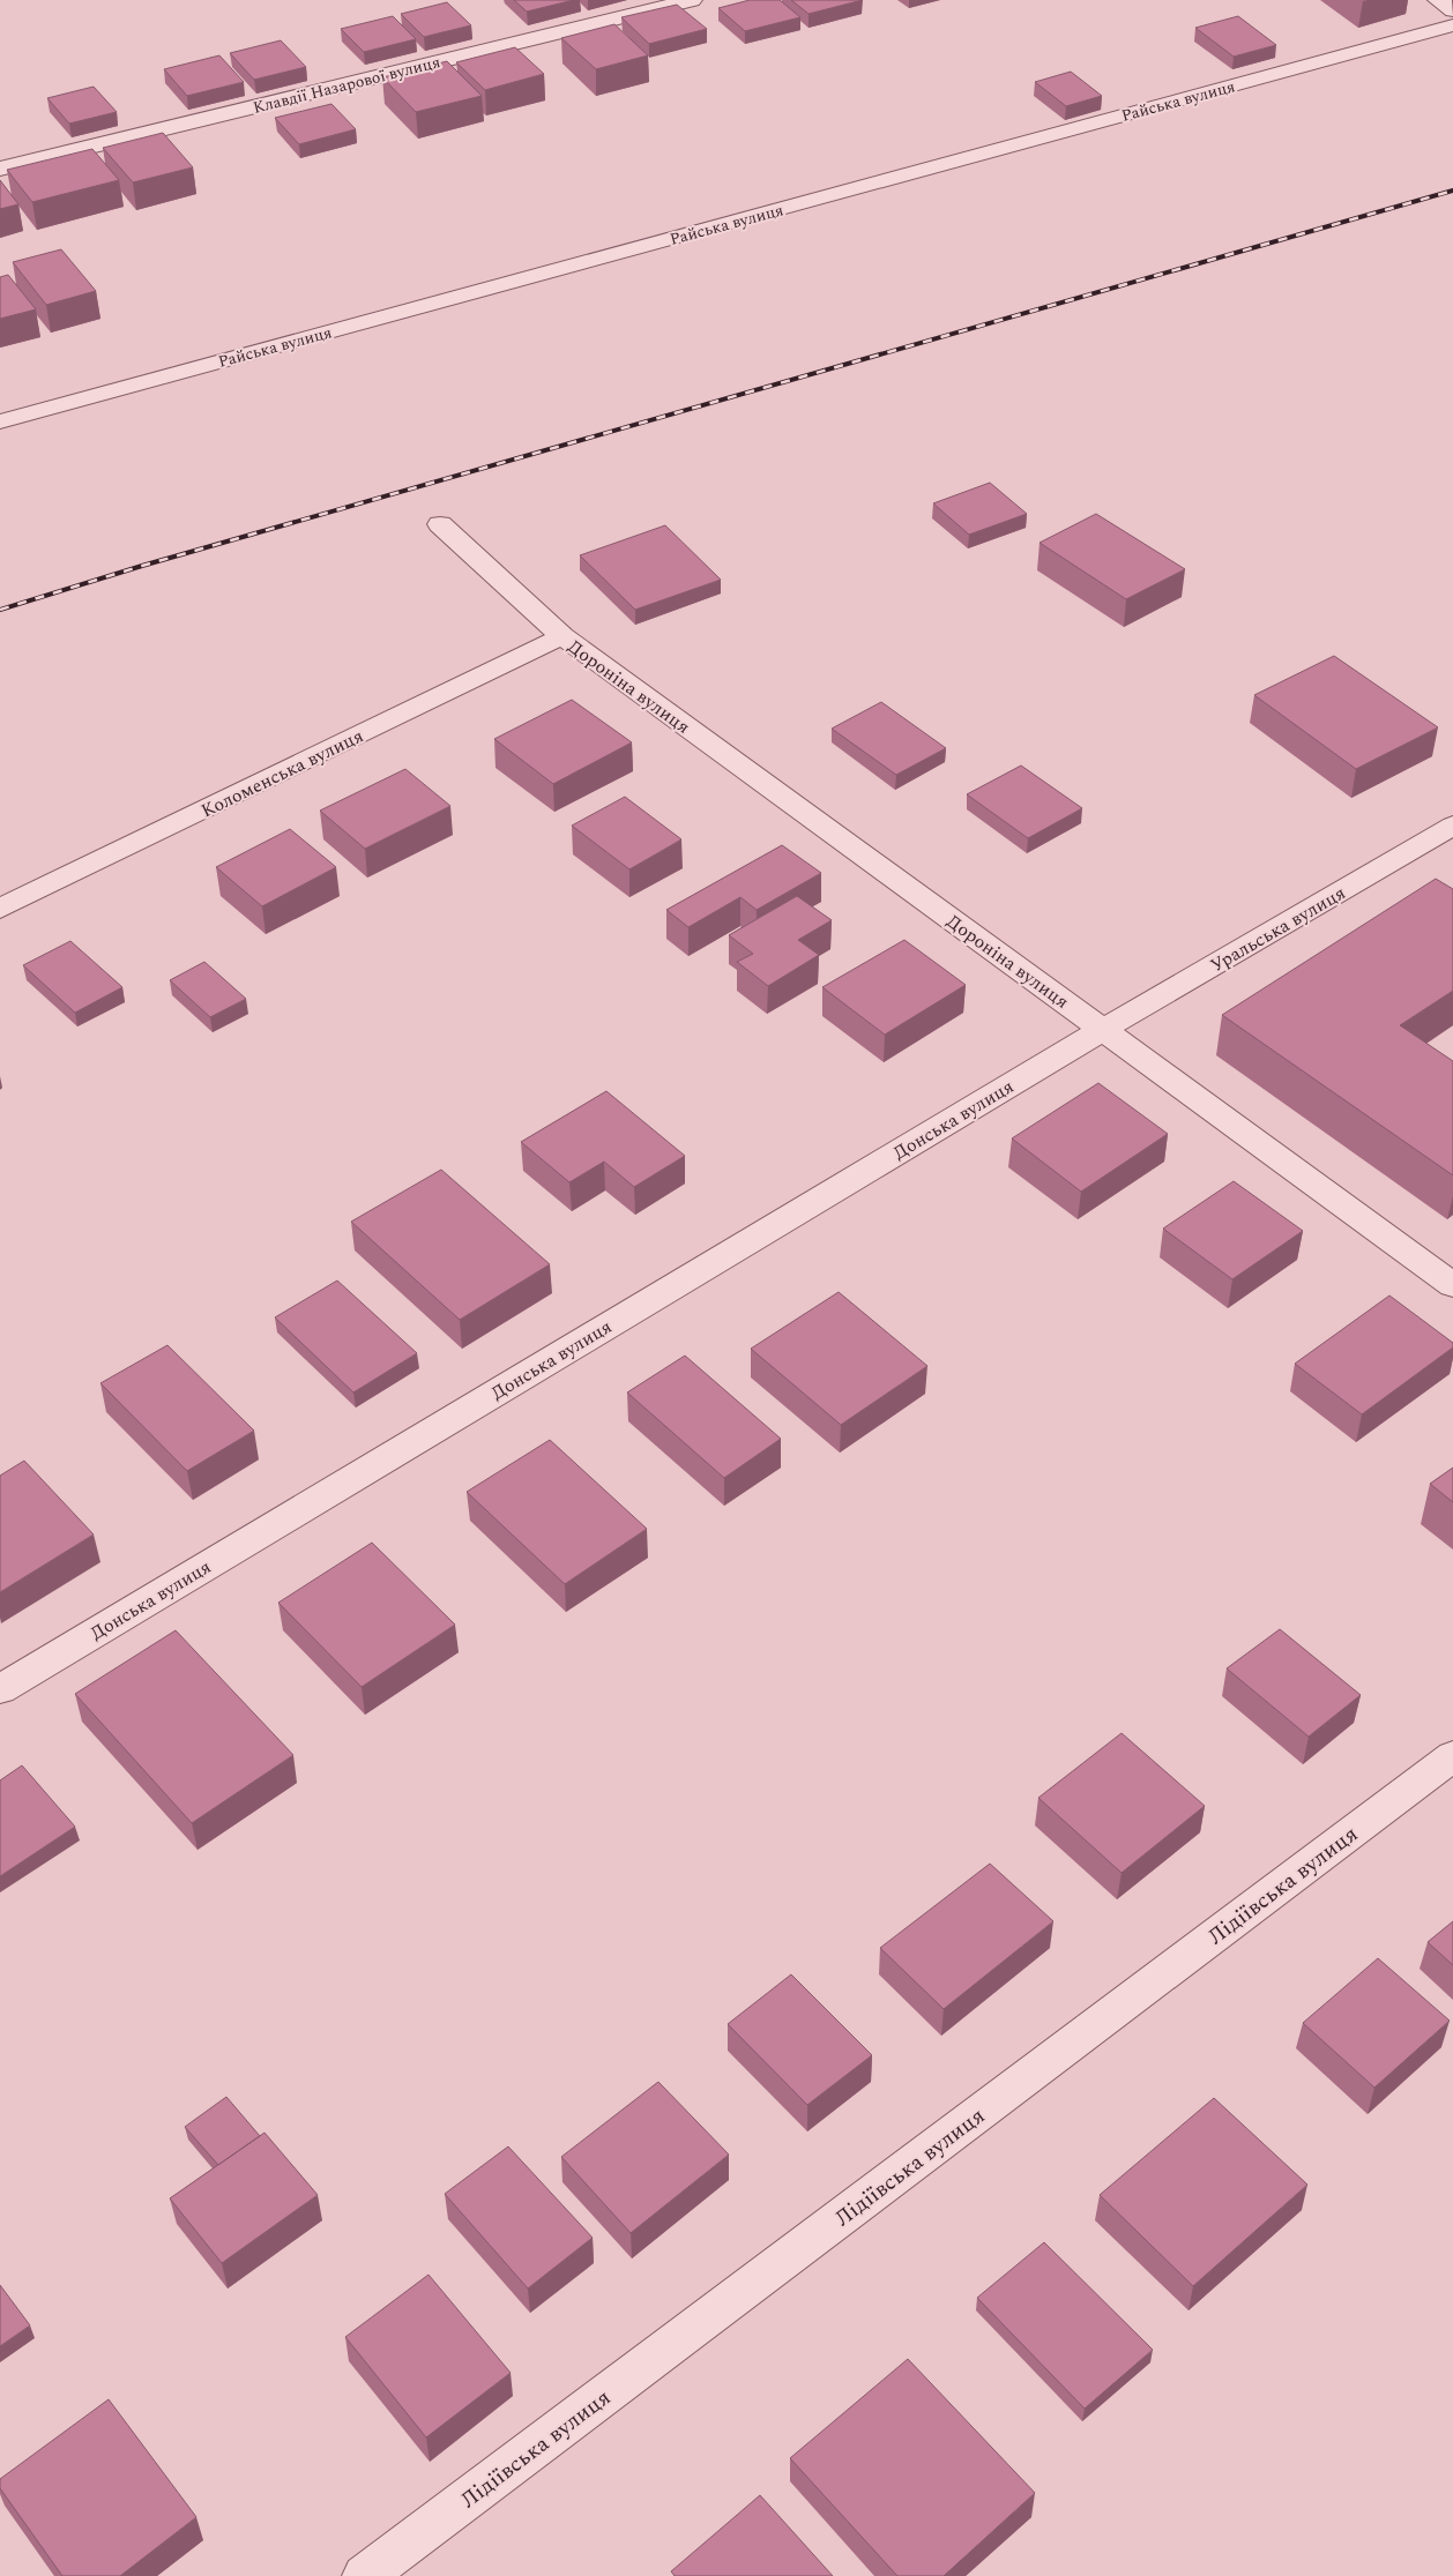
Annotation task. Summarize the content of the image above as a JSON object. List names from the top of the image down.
{
  "streets": {
    "street": [
      "Клавдії Назарової вулиця",
      "Райська вулиця",
      "Дороніна вулиця",
      "Коломенська вулиця",
      "Уральська вулиця",
      "Донська вулиця",
      "Лідіївська вулиця"
    ]
  },
  "crossings": [
    ["Дороніна вулиця", "Коломенська вулиця"],
    ["Дороніна вулиця", "Уральська вулиця"],
    ["Дороніна вулиця", "Донська вулиця"],
    ["Уральська вулиця", "Донська вулиця"]
  ]
}
